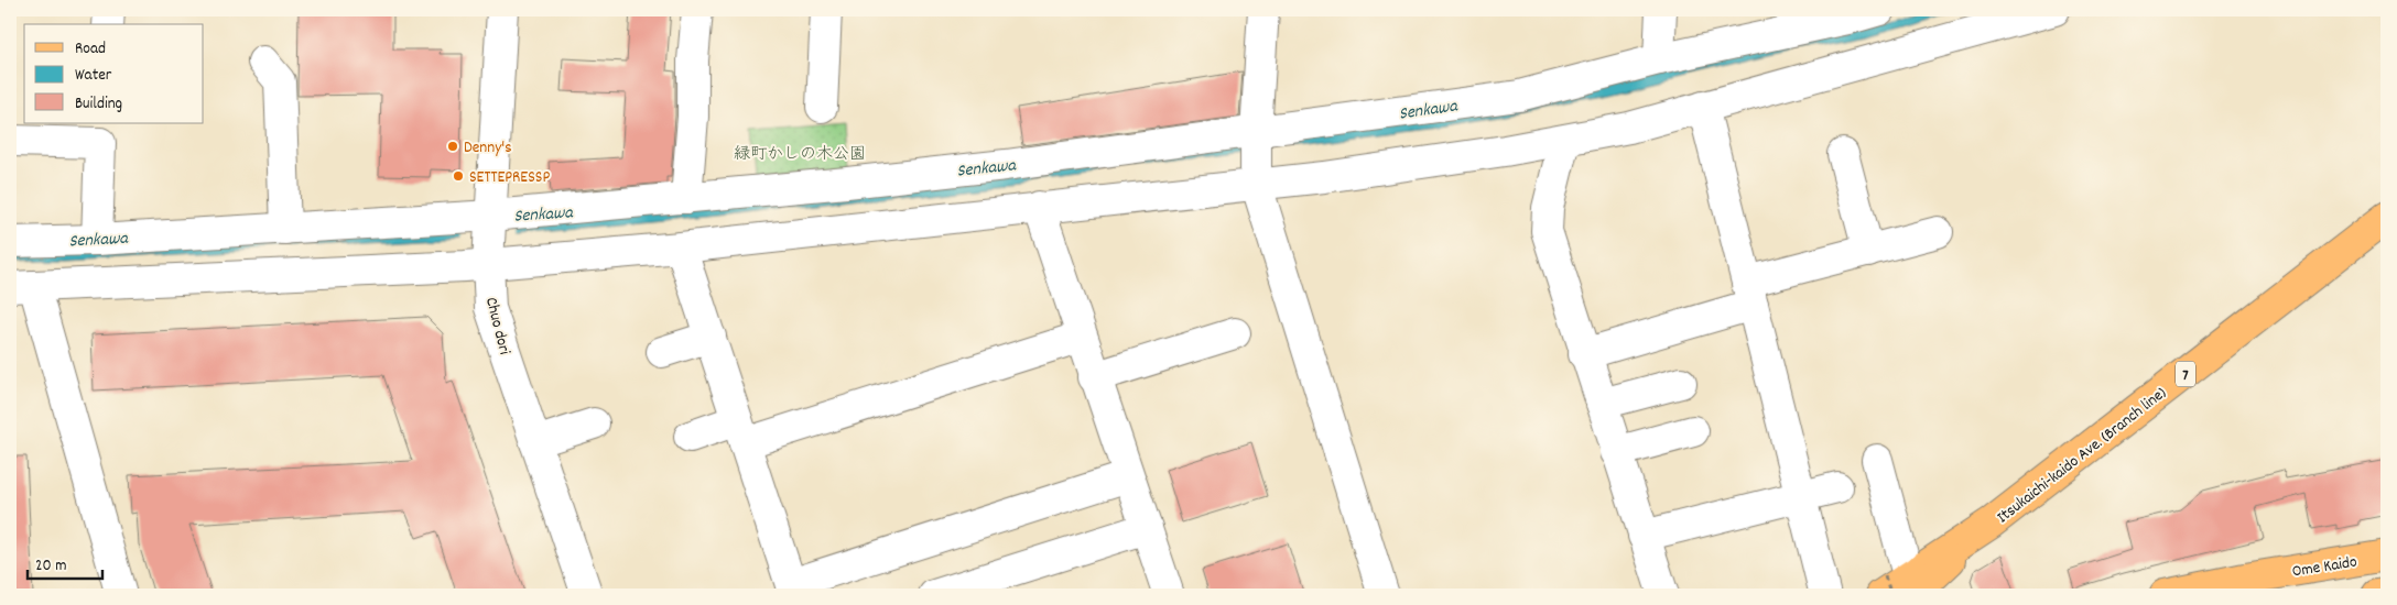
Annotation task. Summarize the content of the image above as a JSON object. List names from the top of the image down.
{
  "streets": {
    "main road": ["7", "Itsukaichi-kaido Ave. (Branch line)", "Ome Kaido"],
    "street": ["Chuo dori"]
  },
  "water": ["Senkawa"],
  "parks": ["緑町かしの木公園"],
  "places": ["Denny's", "SETTEPRESSP"],
  "legend": ["Road", "Water", "Building"],
  "scale_bar": "20 m"
}
